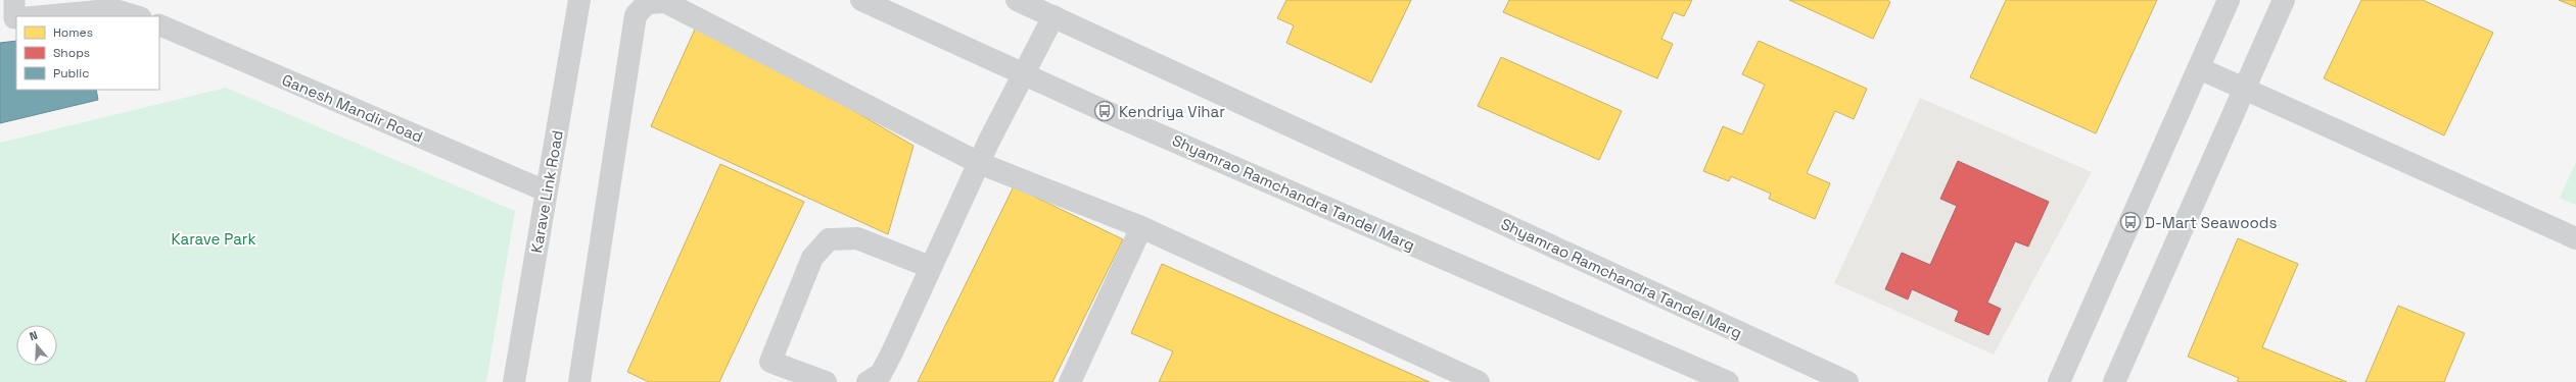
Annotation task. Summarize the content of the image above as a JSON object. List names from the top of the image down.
{
  "streets": {
    "street": ["Karave Link Road", "Shyamrao Ramchandra Tandel Marg"],
    "lane": ["Ganesh Mandir Road"]
  },
  "crossings": [
    ["Ganesh Mandir Road", "Karave Link Road"]
  ],
  "parks": ["Karave Park"],
  "places": {
    "bus stop": ["Kendriya Vihar", "D-Mart Seawoods"]
  },
  "legend": ["Homes", "Shops", "Public"],
  "north": "top"
}
